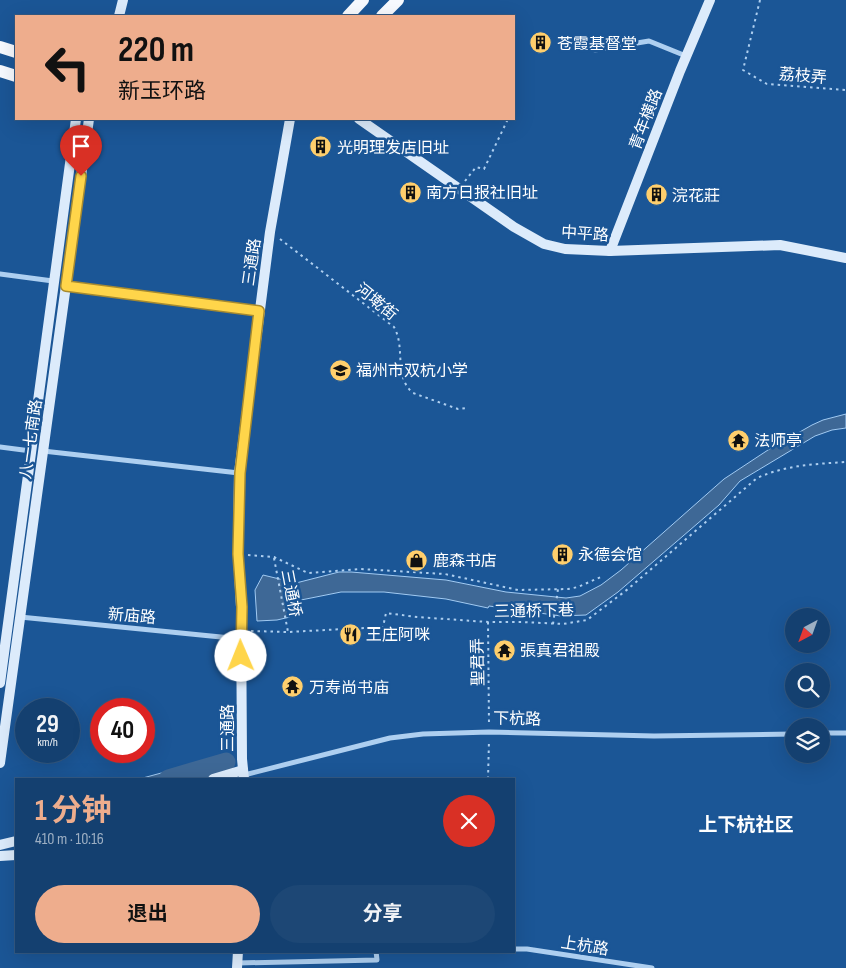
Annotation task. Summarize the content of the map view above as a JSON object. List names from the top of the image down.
{
  "streets": {
    "street": [
      "青年横路",
      "中平路",
      "三通路",
      "八一七南路",
      "新庙路",
      "下杭路",
      "上杭路"
    ],
    "path": [
      "荔枝弄",
      "河墘街",
      "三通桥",
      "三通桥下巷",
      "聖君弄"
    ]
  },
  "crossings": [
    ["青年横路", "中平路"],
    ["三通路", "河墘街"],
    ["三通路", "三通桥下巷"],
    ["三通路", "新庙路"],
    ["三通路", "下杭路"],
    ["八一七南路", "新庙路"],
    ["三通桥", "三通桥下巷"],
    ["三通桥下巷", "新庙路"],
    ["三通桥下巷", "聖君弄"],
    ["聖君弄", "下杭路"]
  ],
  "districts": ["上下杭社区"],
  "places": {
    "building": [
      "苍霞基督堂",
      "光明理发店旧址",
      "南方日报社旧址",
      "浣花莊",
      "永德会馆"
    ],
    "school or university": ["福州市双杭小学"],
    "temple": ["法师亭", "張真君祖殿", "万寿尚书庙"],
    "shop": ["鹿森书店"],
    "restaurant": ["王庄阿咪"]
  },
  "north": "bottom left",
  "page": {
    "turn": ["220 m", "新玉环路"],
    "speed": "29 km/h",
    "limit": "40",
    "heading": ["1 分钟", "410 m · 10:16"],
    "buttons": ["退出", "分享"]
  }
}
